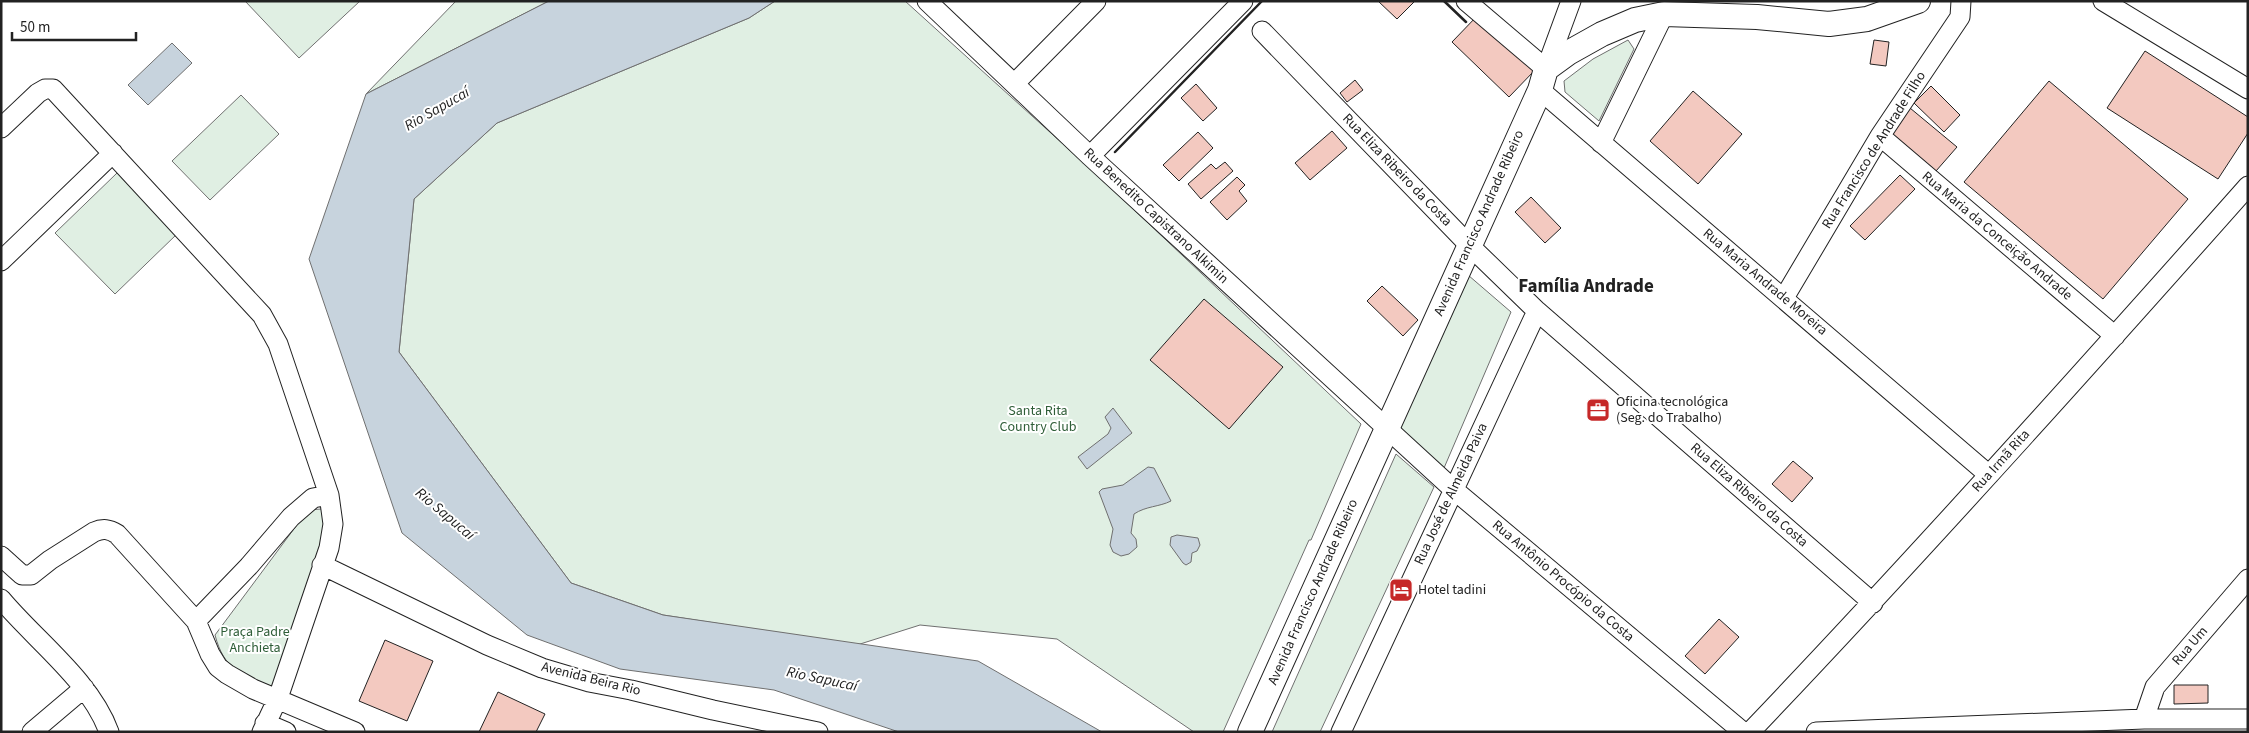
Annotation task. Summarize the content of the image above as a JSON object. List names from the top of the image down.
{
  "streets": {
    "main road": ["Avenida Francisco Andrade Ribeiro"],
    "street": [
      "Rua Francisco de Andrade Filho",
      "Rua Eliza Ribeiro da Costa",
      "Rua Benedito Capistrano Alkimin",
      "Rua Maria da Conceição Andrade",
      "Rua Maria Andrade Moreira",
      "Rua Irmã Rita",
      "Rua José de Almeida Paiva",
      "Rua Antônio Procópio da Costa",
      "Rua Um",
      "Avenida Beira Rio"
    ]
  },
  "crossings": [
    ["Rua Francisco de Andrade Filho", "Rua Maria da Conceição Andrade"],
    ["Rua Francisco de Andrade Filho", "Rua Maria Andrade Moreira"],
    ["Rua Eliza Ribeiro da Costa", "Avenida Francisco Andrade Ribeiro"],
    ["Rua Eliza Ribeiro da Costa", "Rua Irmã Rita"],
    ["Rua Eliza Ribeiro da Costa", "Rua José de Almeida Paiva"],
    ["Rua Benedito Capistrano Alkimin", "Avenida Francisco Andrade Ribeiro"],
    ["Rua Benedito Capistrano Alkimin", "Rua Antônio Procópio da Costa"],
    ["Avenida Francisco Andrade Ribeiro", "Rua Maria Andrade Moreira"],
    ["Avenida Francisco Andrade Ribeiro", "Rua Antônio Procópio da Costa"],
    ["Rua Maria da Conceição Andrade", "Rua Irmã Rita"],
    ["Rua Maria Andrade Moreira", "Rua Irmã Rita"],
    ["Rua José de Almeida Paiva", "Rua Antônio Procópio da Costa"]
  ],
  "districts": ["Família Andrade"],
  "water": ["Rio Sapucaí"],
  "parks": ["Santa Rita Country Club", "Praça Padre Anchieta"],
  "places": {
    "office": ["Oficina tecnológica (Seg. do Trabalho)"],
    "hotel": ["Hotel tadini"]
  },
  "scale_bar": "50 m"
}
